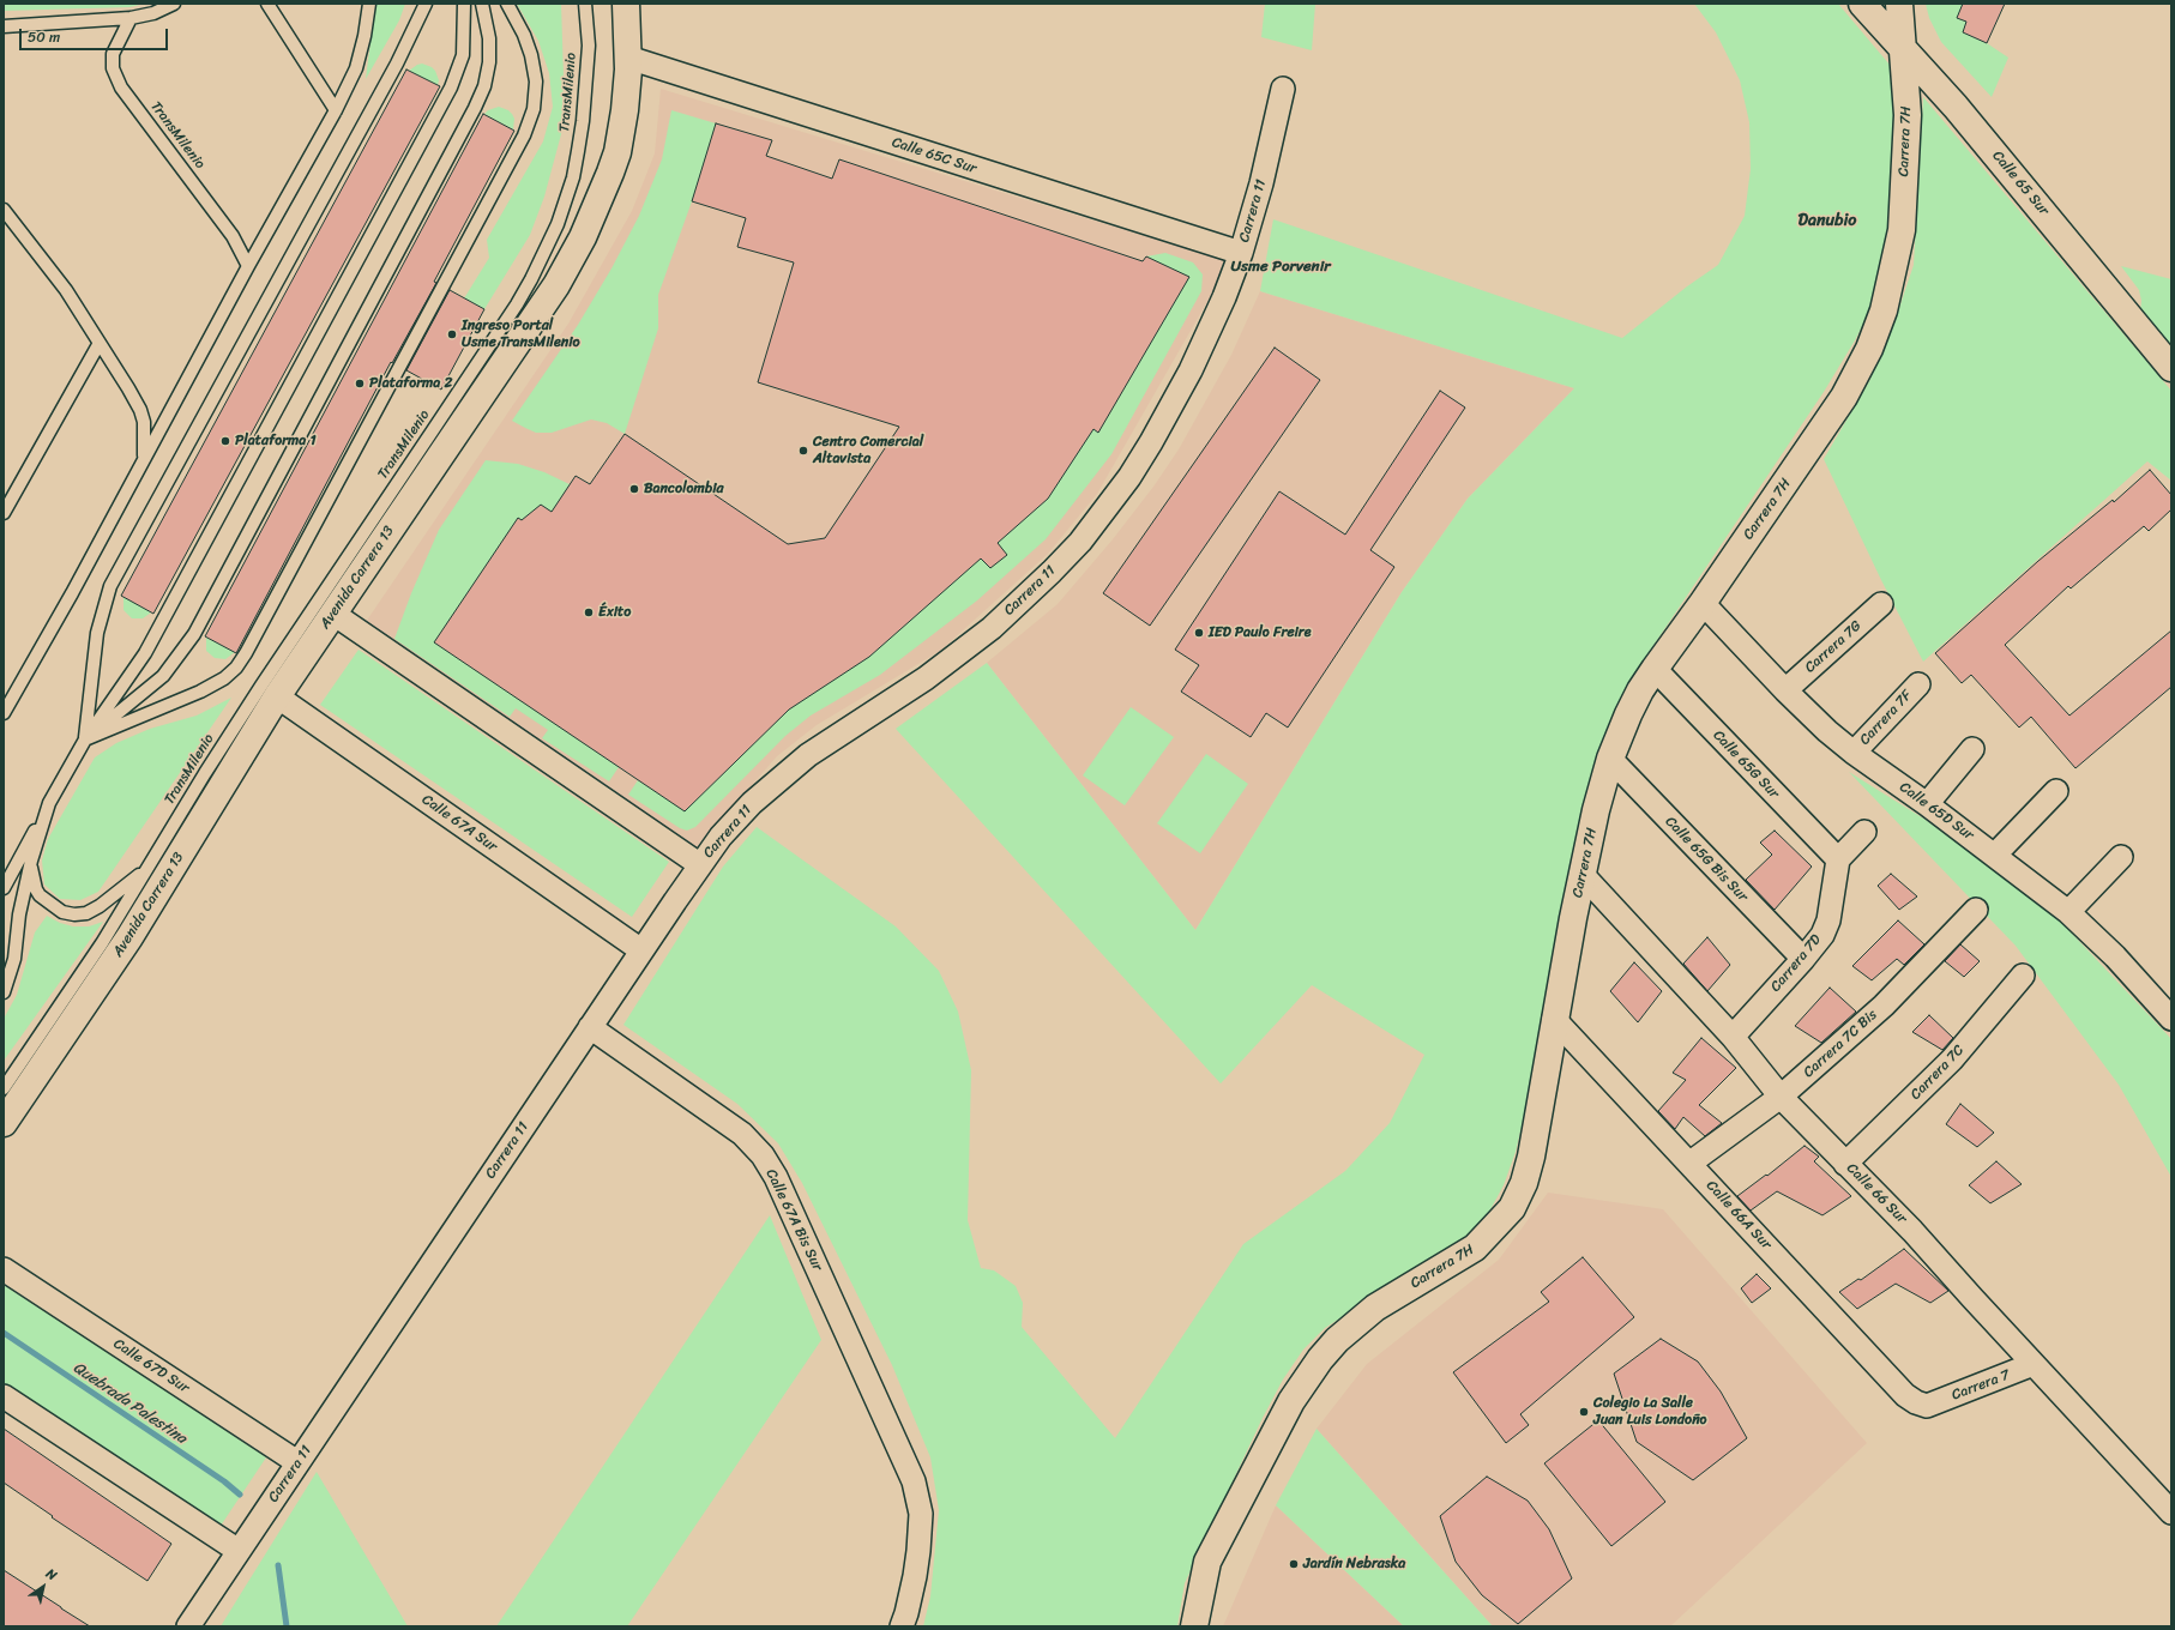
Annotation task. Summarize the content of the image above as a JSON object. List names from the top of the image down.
{
  "streets": {
    "street": [
      "Carrera 7H",
      "Calle 65C Sur",
      "Calle 65 Sur",
      "Carrera 11",
      "Avenida Carrera 13",
      "Carrera 7G",
      "Carrera 7F",
      "Calle 65G Sur",
      "Calle 65D Sur",
      "Calle 67A Sur",
      "Calle 65G Bis Sur",
      "Carrera 7D",
      "Carrera 7C Bis",
      "Carrera 7C",
      "Calle 66 Sur",
      "Calle 66A Sur",
      "Calle 67A Bis Sur",
      "Calle 67D Sur",
      "Carrera 7"
    ],
    "lane": ["TransMilenio"]
  },
  "crossings": [
    ["TransMilenio", "Avenida Carrera 13"],
    ["Carrera 7H", "Calle 65 Sur"],
    ["Carrera 7H", "Calle 65G Sur"],
    ["Carrera 7H", "Calle 65D Sur"],
    ["Carrera 7H", "Calle 65G Bis Sur"],
    ["Carrera 7H", "Calle 66 Sur"],
    ["Carrera 7H", "Calle 66A Sur"],
    ["Calle 65C Sur", "Carrera 11"],
    ["Calle 65C Sur", "Avenida Carrera 13"],
    ["Carrera 11", "Calle 67A Sur"],
    ["Carrera 11", "Calle 67A Bis Sur"],
    ["Carrera 11", "Calle 67D Sur"],
    ["Avenida Carrera 13", "Calle 67A Sur"],
    ["Carrera 7G", "Calle 65D Sur"],
    ["Carrera 7F", "Calle 65D Sur"],
    ["Calle 65G Sur", "Carrera 7D"],
    ["Calle 65G Bis Sur", "Carrera 7D"],
    ["Carrera 7D", "Calle 66 Sur"],
    ["Carrera 7C Bis", "Calle 66 Sur"],
    ["Carrera 7C Bis", "Calle 66A Sur"],
    ["Carrera 7C", "Calle 66 Sur"],
    ["Calle 66 Sur", "Carrera 7"],
    ["Calle 66A Sur", "Carrera 7"]
  ],
  "districts": ["Danubio", "Usme Porvenir"],
  "water": ["Quebrada Palestina"],
  "places": [
    "Ingreso Portal Usme TransMilenio",
    "Plataforma 2",
    "Plataforma 1",
    "Centro Comercial Altavista",
    "Bancolombia",
    "Éxito",
    "IED Paulo Freire",
    "Colegio La Salle Juan Luis Londoño",
    "Jardín Nebraska"
  ],
  "scale_bar": "50 m",
  "north": "top right"
}
